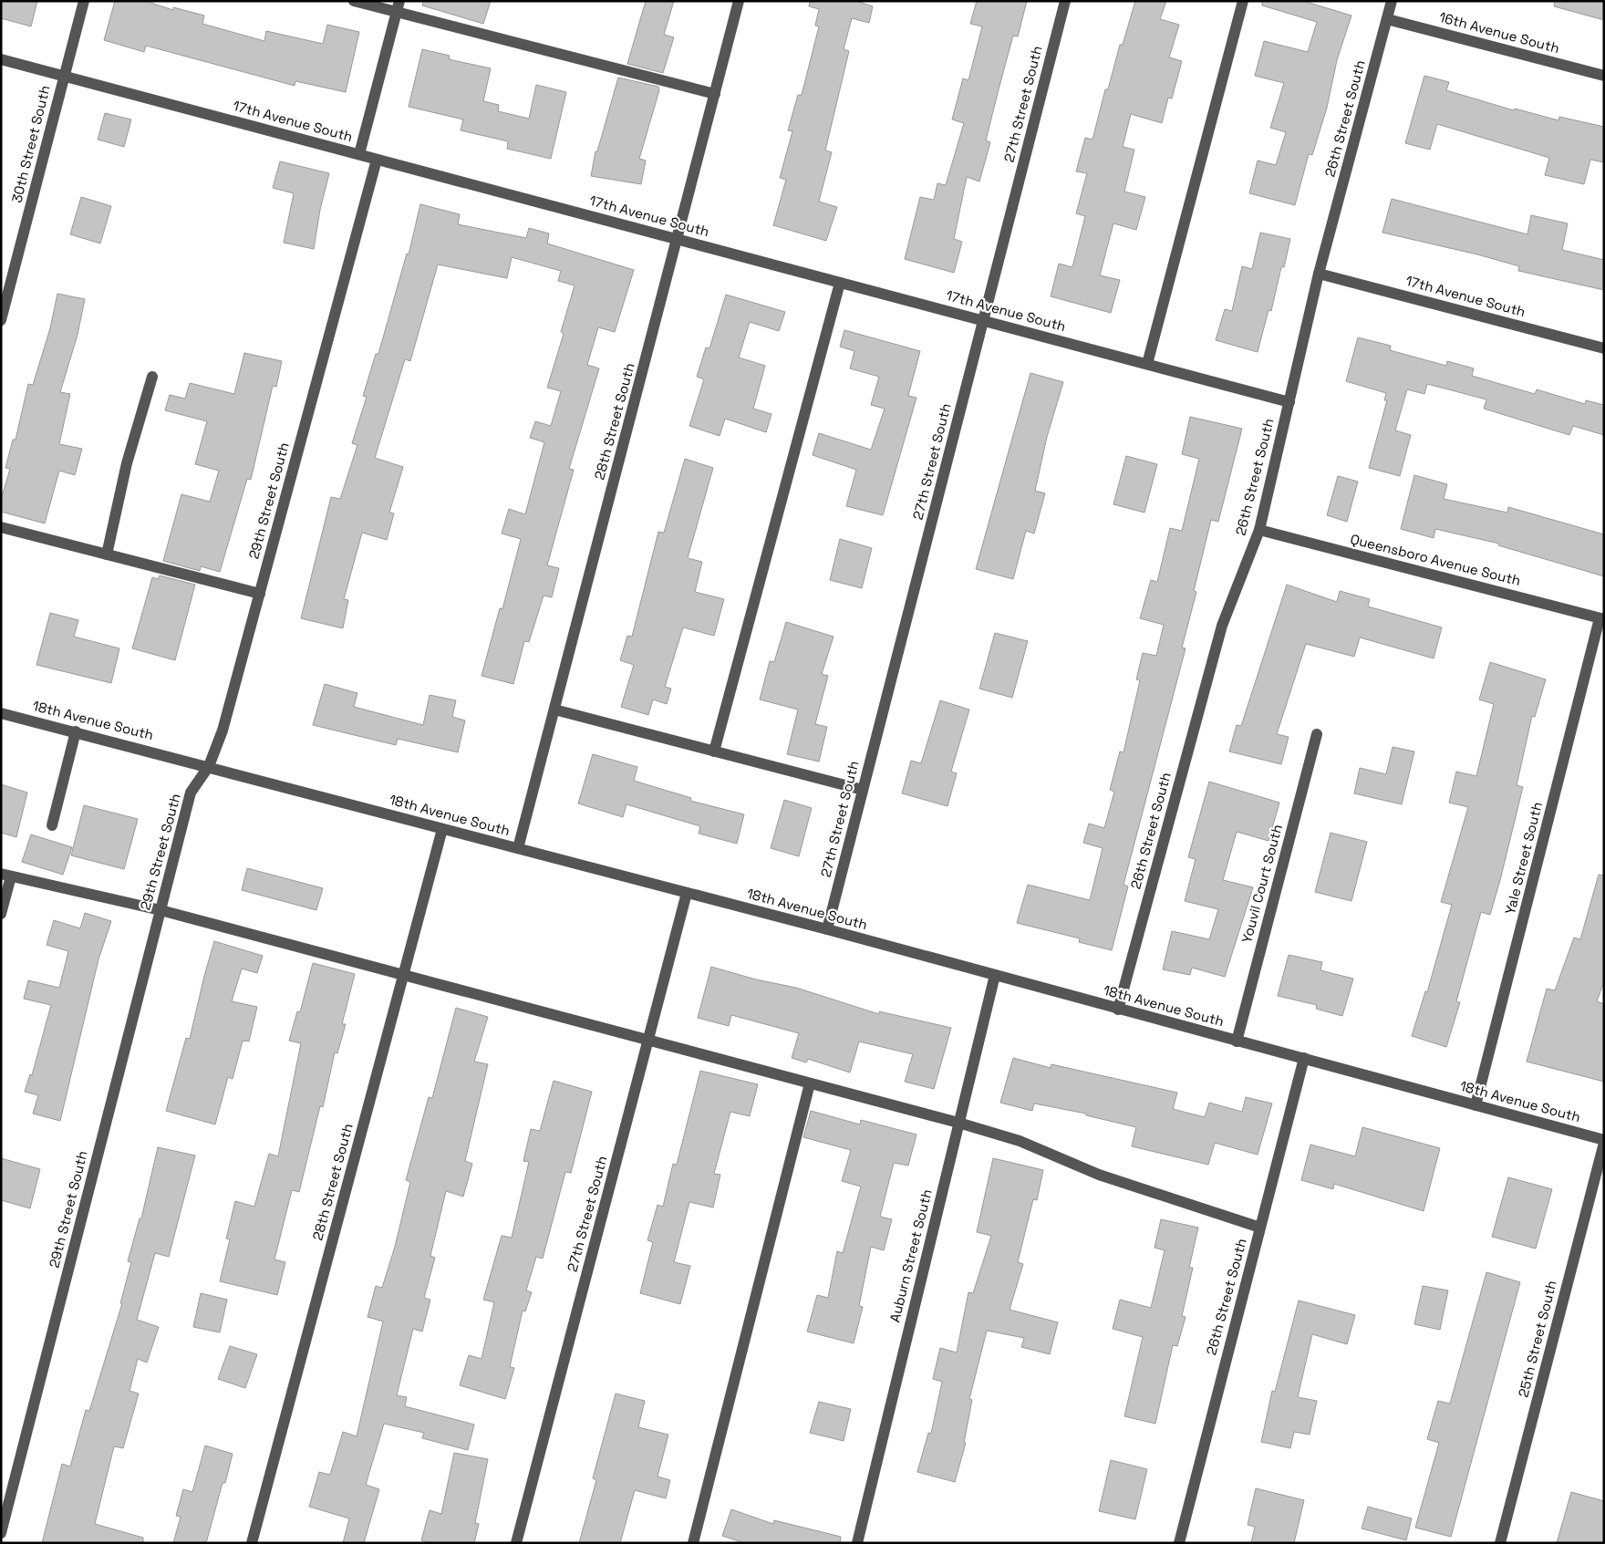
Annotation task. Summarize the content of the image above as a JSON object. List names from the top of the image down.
{
  "streets": {
    "street": [
      "16th Avenue South",
      "27th Street South",
      "26th Street South",
      "17th Avenue South",
      "30th Street South",
      "28th Street South",
      "29th Street South",
      "Queensboro Avenue South",
      "18th Avenue South",
      "Yale Street South",
      "Youvil Court South",
      "Auburn Street South",
      "25th Street South"
    ]
  },
  "crossings": [
    ["16th Avenue South", "26th Street South"],
    ["27th Street South", "17th Avenue South"],
    ["27th Street South", "18th Avenue South"],
    ["26th Street South", "17th Avenue South"],
    ["26th Street South", "Queensboro Avenue South"],
    ["26th Street South", "18th Avenue South"],
    ["17th Avenue South", "30th Street South"],
    ["17th Avenue South", "28th Street South"],
    ["17th Avenue South", "29th Street South"],
    ["28th Street South", "18th Avenue South"],
    ["29th Street South", "18th Avenue South"],
    ["Queensboro Avenue South", "Yale Street South"],
    ["18th Avenue South", "Yale Street South"],
    ["18th Avenue South", "Youvil Court South"],
    ["18th Avenue South", "Auburn Street South"],
    ["18th Avenue South", "25th Street South"]
  ]
}
